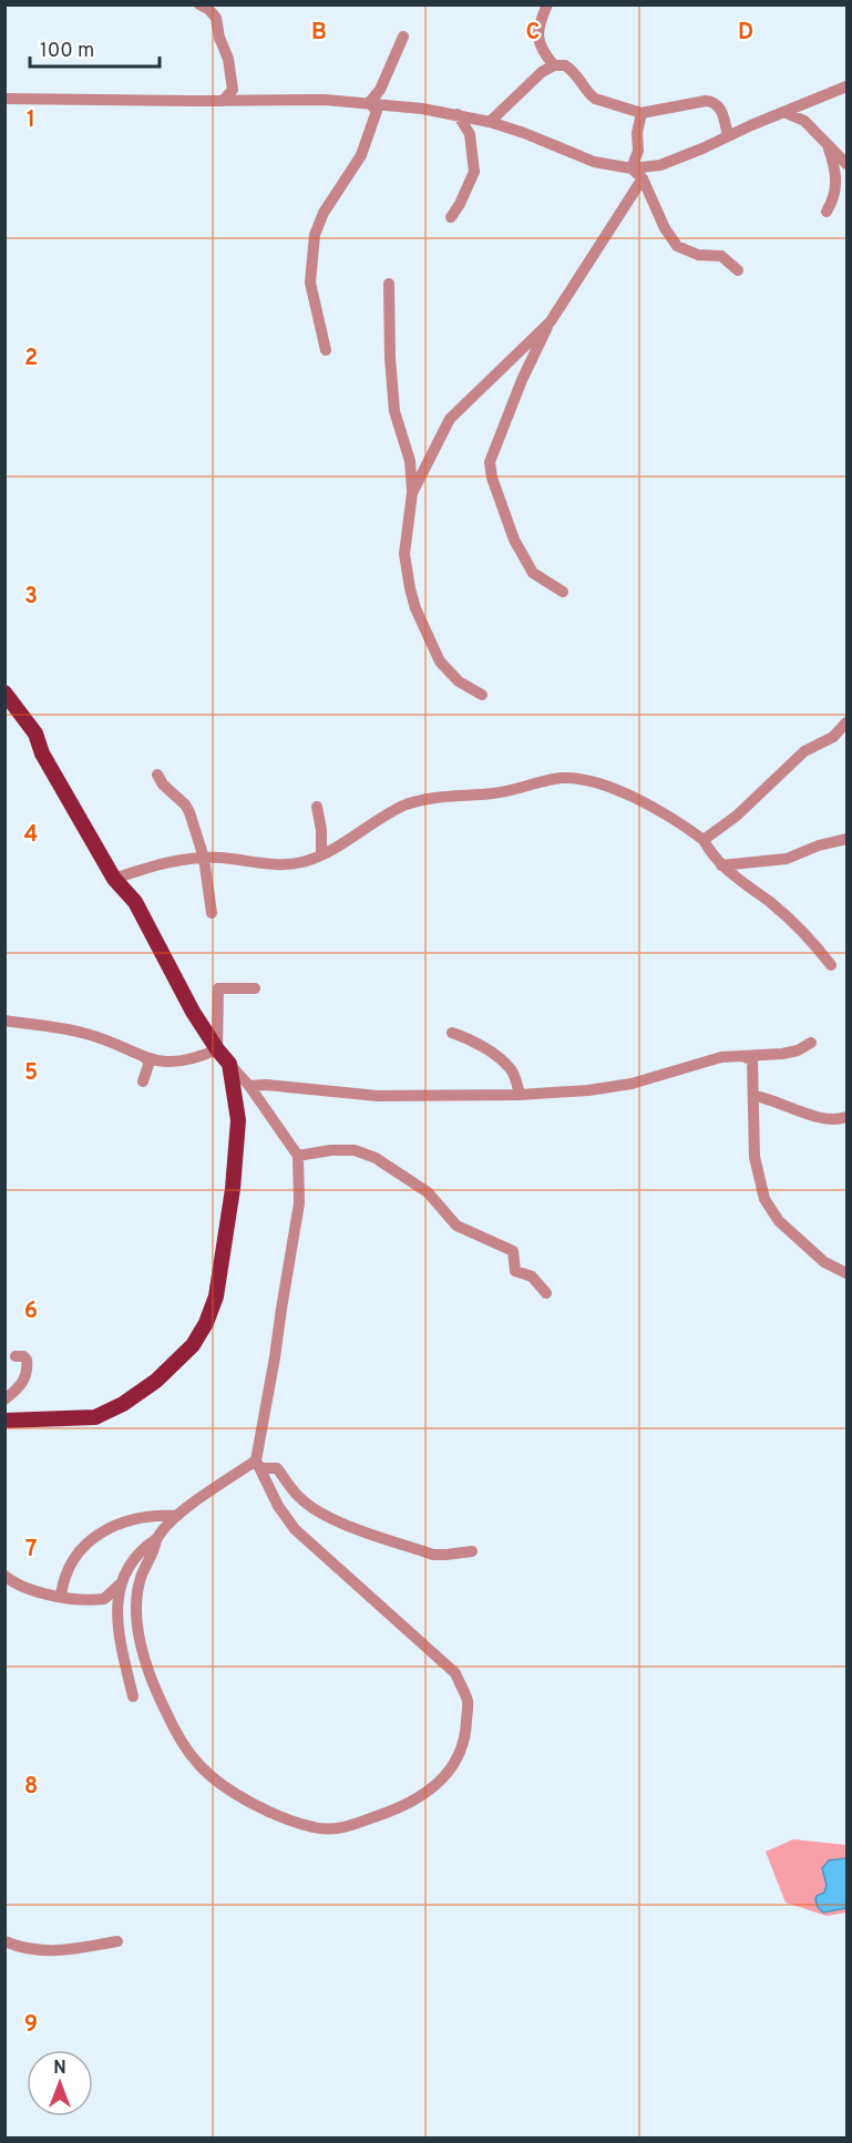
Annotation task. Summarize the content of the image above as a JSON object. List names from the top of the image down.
{
  "scale_bar": "100 m",
  "north": "top",
  "grid": {
    "columns": ["B", "C", "D"],
    "rows": [
      "1",
      "2",
      "3",
      "4",
      "5",
      "6",
      "7",
      "8",
      "9"
    ]
  }
}
